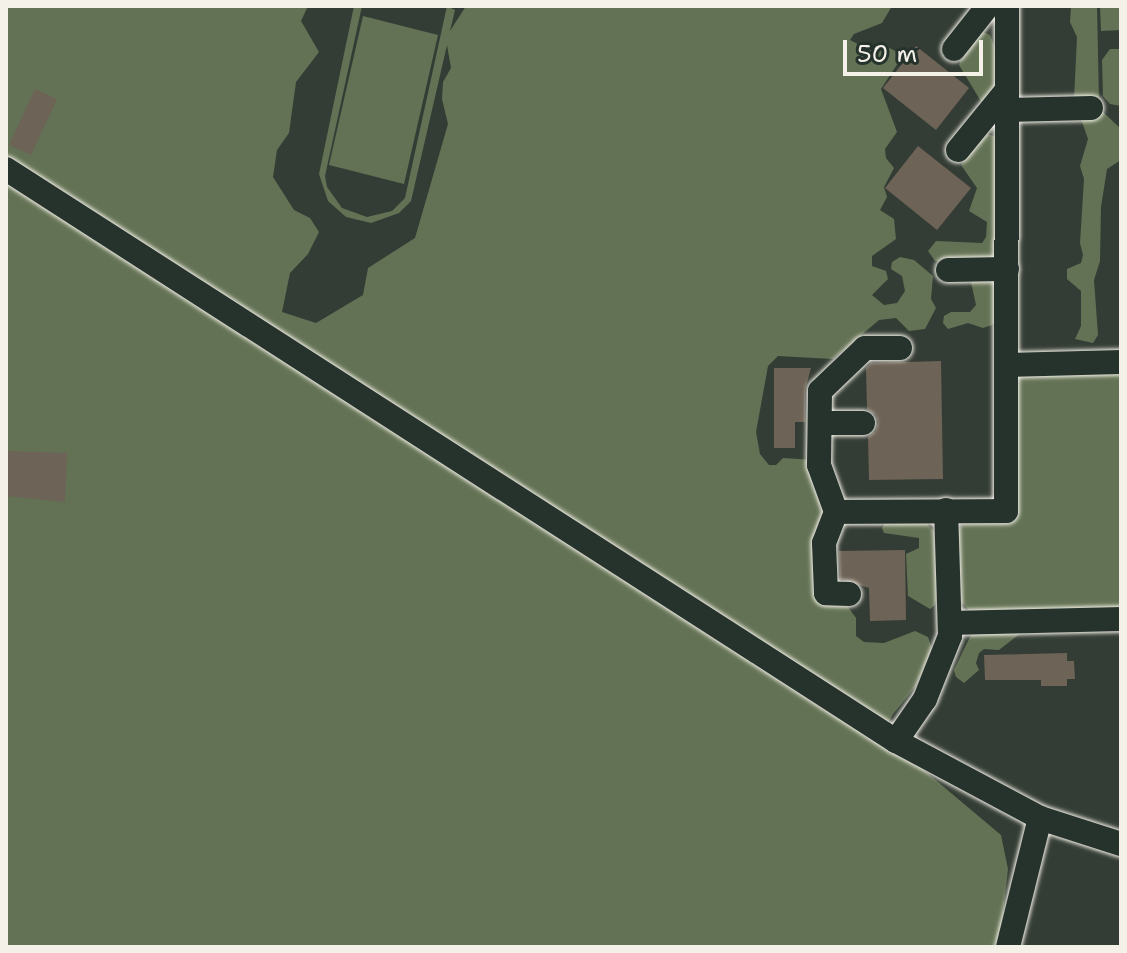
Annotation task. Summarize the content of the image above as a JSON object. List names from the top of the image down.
{
  "scale_bar": "50 m"
}
